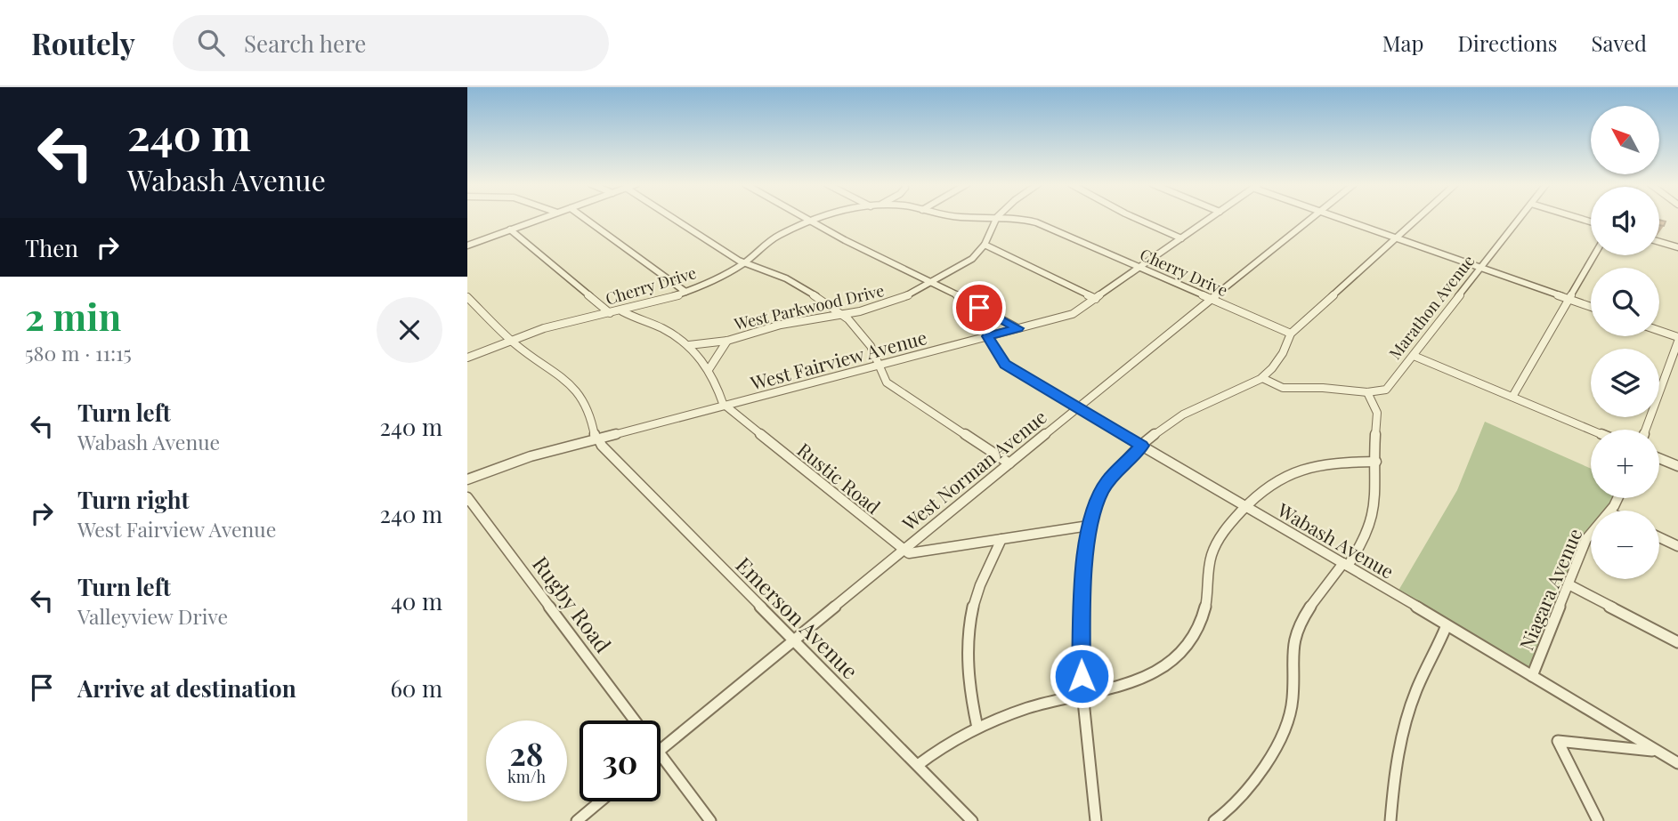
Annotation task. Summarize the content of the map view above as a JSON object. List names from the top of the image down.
{
  "streets": {
    "street": [
      "Cherry Drive",
      "West Parkwood Drive",
      "Marathon Avenue",
      "West Fairview Avenue",
      "West Norman Avenue",
      "Rustic Road",
      "Wabash Avenue",
      "Niagara Avenue",
      "Rugby Road",
      "Emerson Avenue"
    ]
  },
  "crossings": [
    ["Cherry Drive", "West Fairview Avenue"],
    ["Cherry Drive", "West Norman Avenue"],
    ["Cherry Drive", "Emerson Avenue"],
    ["West Fairview Avenue", "Rustic Road"],
    ["West Fairview Avenue", "Wabash Avenue"],
    ["West Fairview Avenue", "Emerson Avenue"],
    ["West Norman Avenue", "Rustic Road"],
    ["West Norman Avenue", "Wabash Avenue"],
    ["West Norman Avenue", "Emerson Avenue"],
    ["Wabash Avenue", "Niagara Avenue"]
  ],
  "north": "top left",
  "page": {
    "header": "Routely",
    "search": "Search here",
    "nav": ["Map", "Directions", "Saved"],
    "turn": ["240 m", "Wabash Avenue"],
    "map_buttons": ["+", "−"],
    "then": "Then",
    "heading": ["2 min", "580 m · 11:15"],
    "list": [
      {
        "name": "Turn left",
        "note": "Wabash Avenue",
        "value": "240 m"
      },
      {
        "name": "Turn right",
        "note": "West Fairview Avenue",
        "value": "240 m"
      },
      {
        "name": "Turn left",
        "note": "Valleyview Drive",
        "value": "40 m"
      },
      {
        "name": "Arrive at destination",
        "value": "60 m"
      }
    ],
    "speed": "28 km/h",
    "limit": "30"
  }
}
